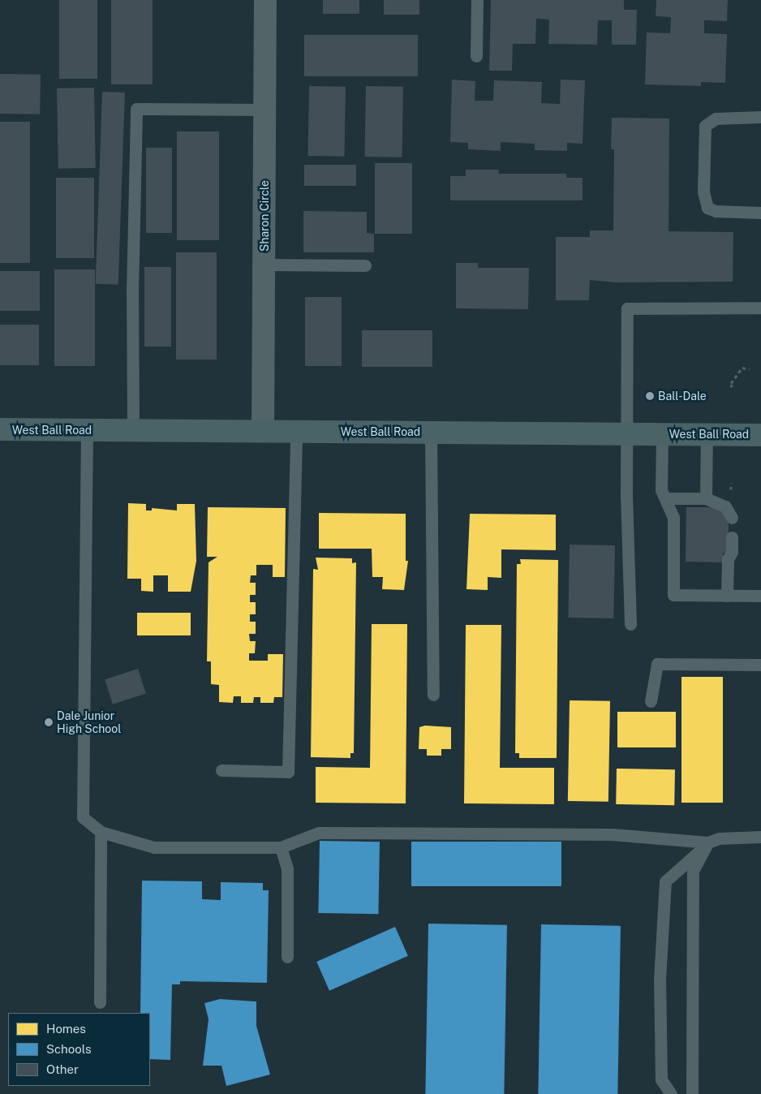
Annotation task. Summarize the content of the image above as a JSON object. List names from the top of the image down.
{
  "streets": {
    "main road": ["West Ball Road"],
    "street": ["Sharon Circle"]
  },
  "crossings": [
    ["Sharon Circle", "West Ball Road"]
  ],
  "places": ["Ball-Dale", "Dale Junior High School"],
  "legend": ["Homes", "Schools", "Other"]
}
